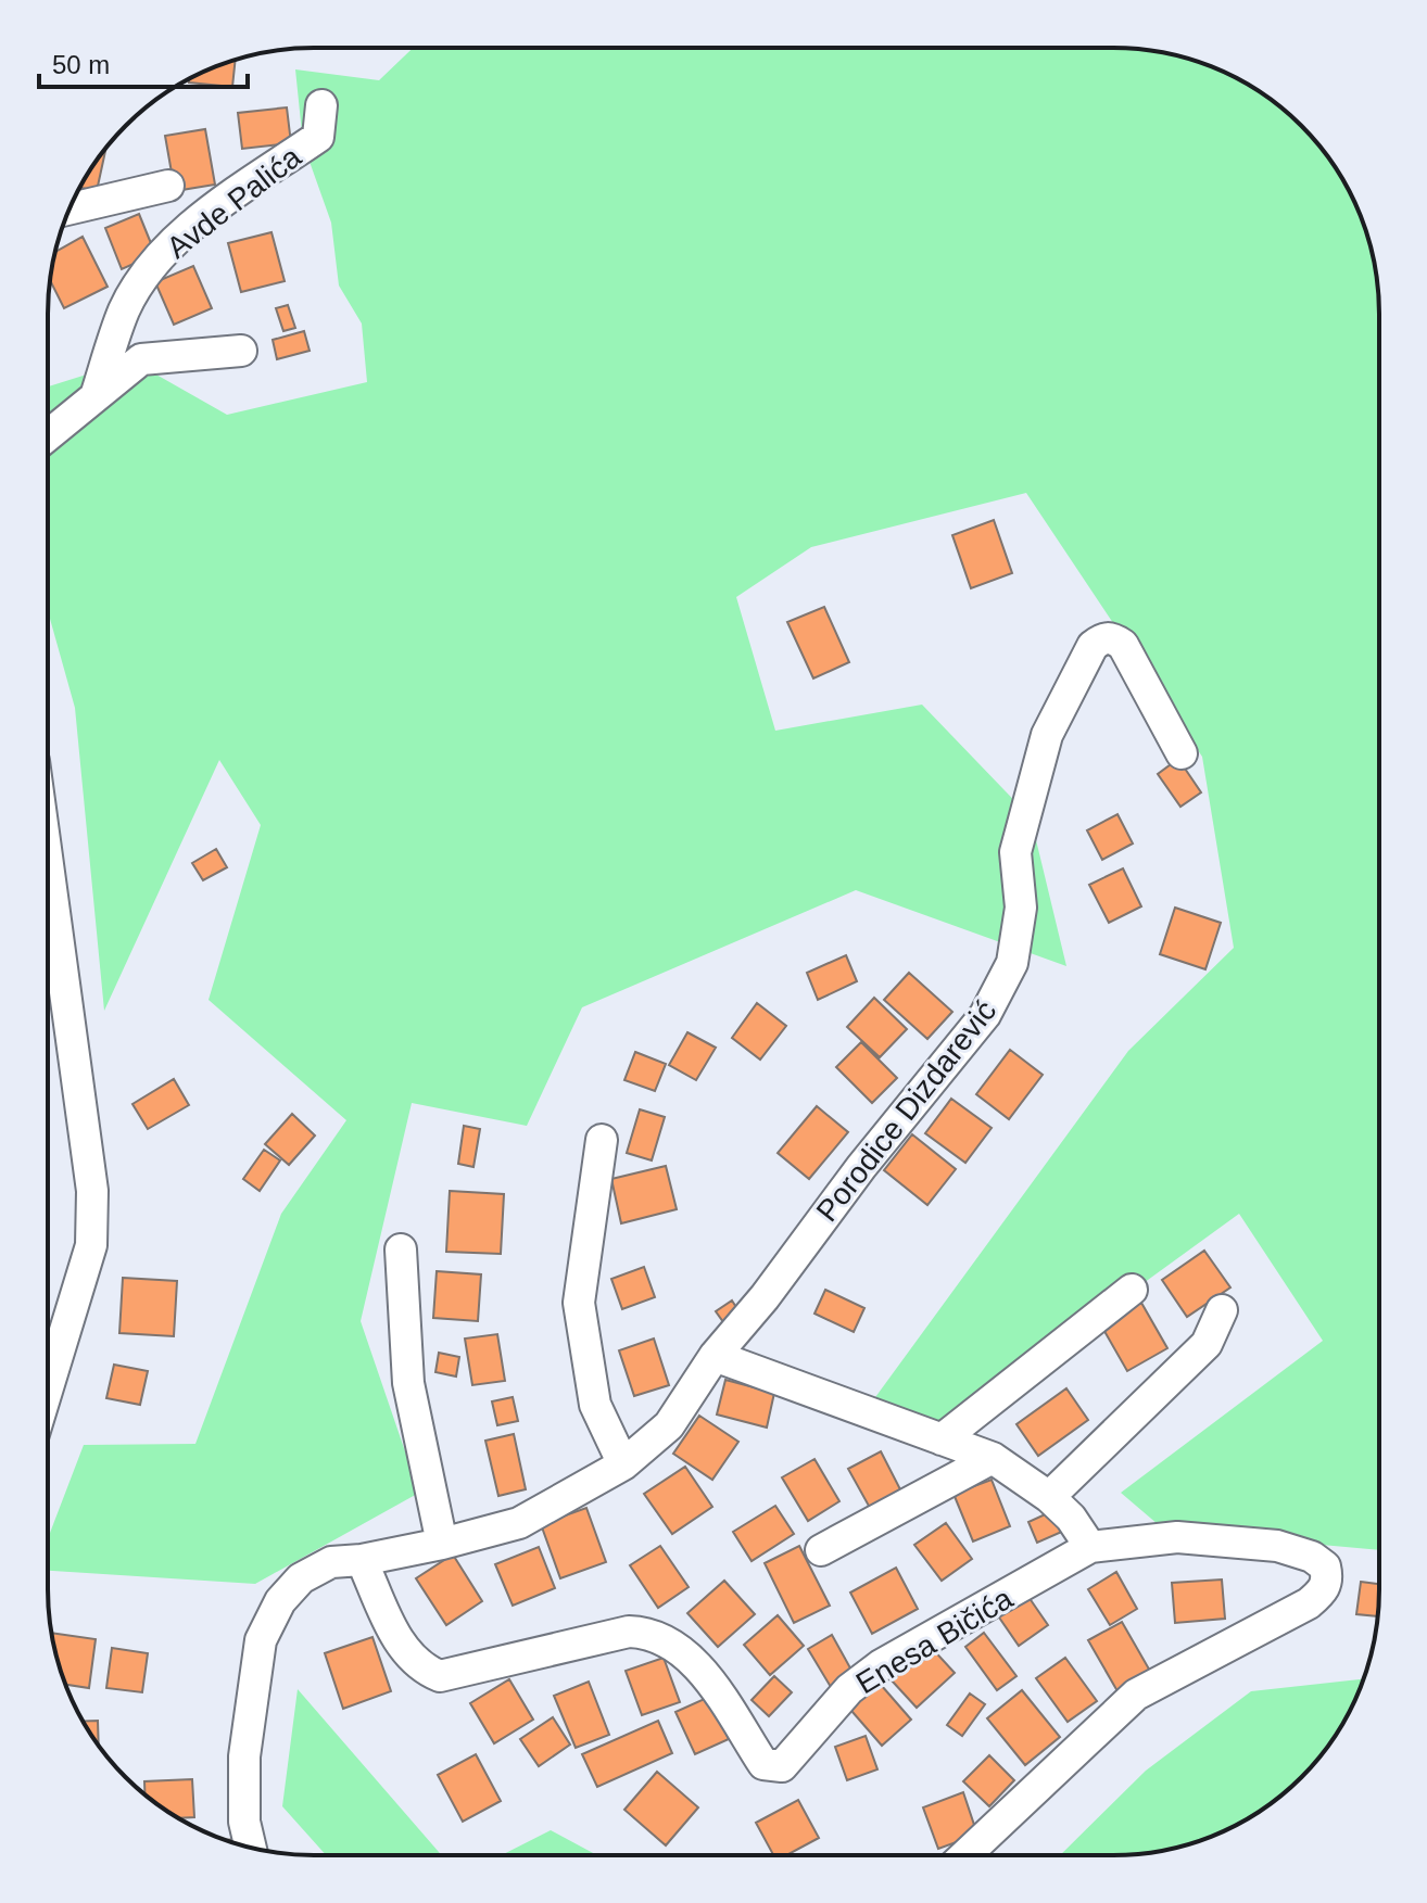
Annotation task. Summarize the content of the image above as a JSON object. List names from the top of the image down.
{
  "streets": {
    "street": ["Avde Palića", "Porodice Dizdarević", "Enesa Bičića"]
  },
  "scale_bar": "50 m"
}
